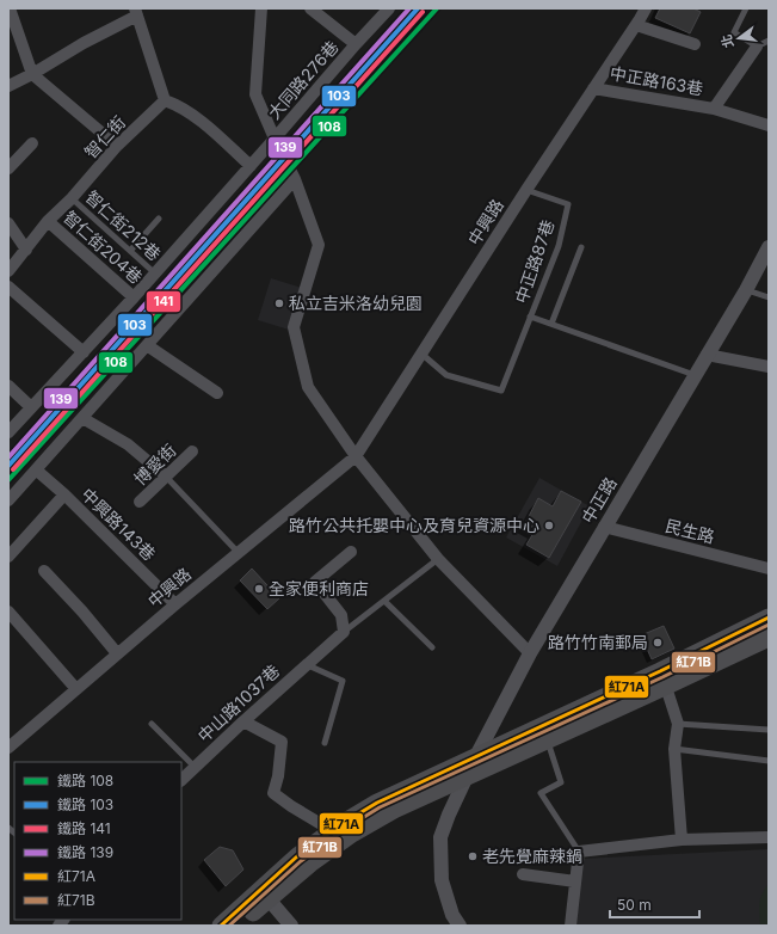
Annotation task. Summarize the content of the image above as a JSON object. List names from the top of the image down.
{
  "streets": {
    "street": [
      "大同路276巷",
      "中正路163巷",
      "智仁街",
      "中興路",
      "智仁街204巷",
      "博愛街",
      "中正路",
      "中興路143巷",
      "民生路",
      "中山路1037巷"
    ],
    "lane": ["智仁街212巷", "中正路87巷"]
  },
  "crossings": [
    ["中正路163巷", "中興路"],
    ["智仁街", "智仁街212巷"],
    ["智仁街", "智仁街204巷"],
    ["中興路", "中正路87巷"],
    ["中興路", "中興路143巷"],
    ["中正路87巷", "中正路"],
    ["中正路", "民生路"]
  ],
  "places": [
    "私立吉米洛幼兒園",
    "路竹公共托嬰中心及育兒資源中心",
    "全家便利商店",
    "路竹竹南郵局",
    "老先覺麻辣鍋"
  ],
  "lines": [
    "rail line 108",
    "rail line 103",
    "rail line 139",
    "rail line 141",
    "transit line 紅71A",
    "transit line 紅71B"
  ],
  "legend": [
    "鐵路 108",
    "鐵路 103",
    "鐵路 141",
    "鐵路 139",
    "紅71A",
    "紅71B"
  ],
  "scale_bar": "50 m",
  "north": "left"
}
